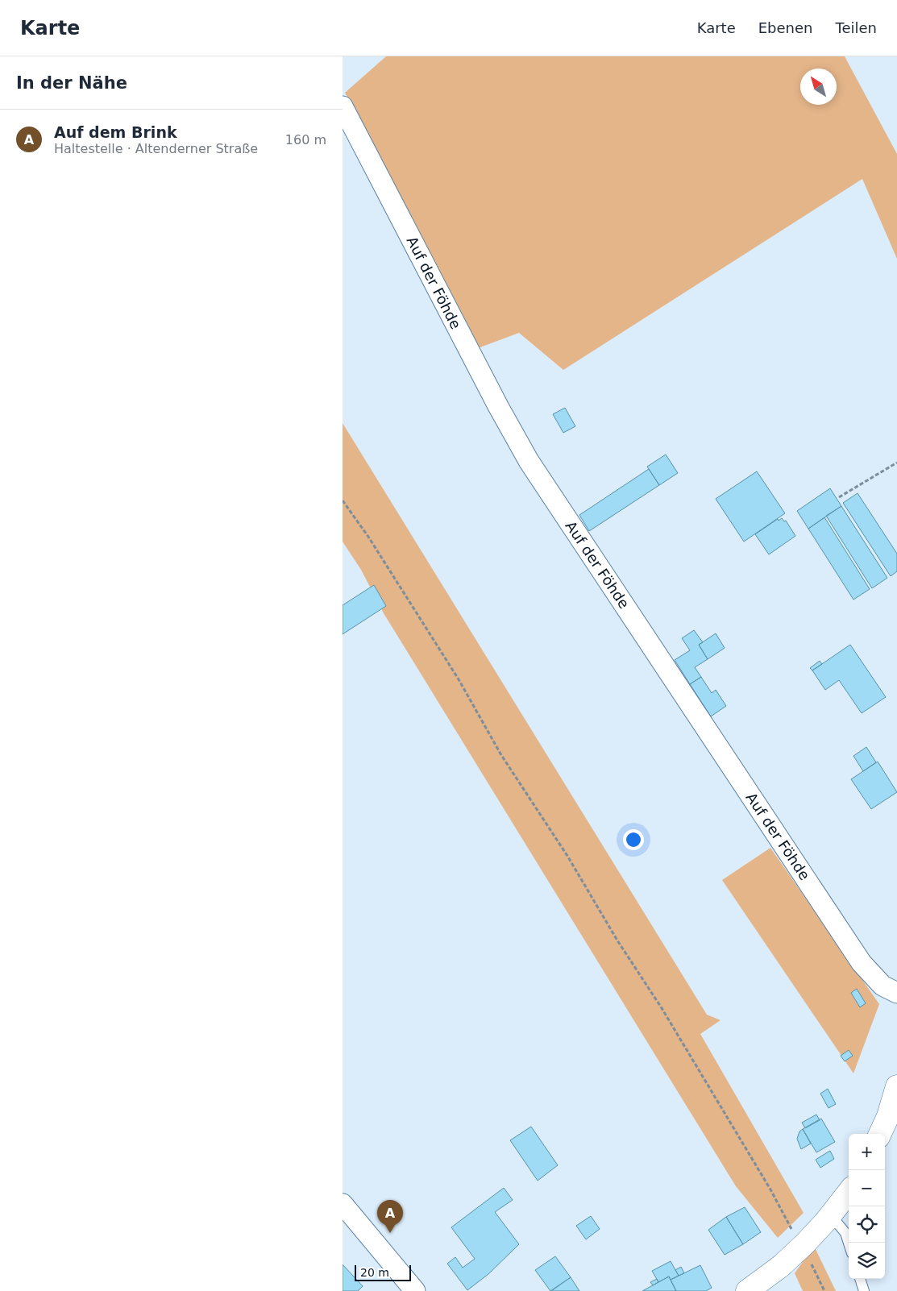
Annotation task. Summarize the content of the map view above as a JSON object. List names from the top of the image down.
{
  "streets": {
    "street": ["Auf der Föhde"]
  },
  "scale_bar": "20 m",
  "north": "top left",
  "page": {
    "header": "Karte",
    "nav": ["Karte", "Ebenen", "Teilen"],
    "heading": "In der Nähe",
    "list": [
      {
        "mark": "A",
        "name": "Auf dem Brink",
        "note": "Haltestelle · Altenderner Straße",
        "value": "160 m"
      }
    ],
    "map_buttons": ["+", "−"],
    "pins": "A",
    "scale": "20 m"
  }
}
